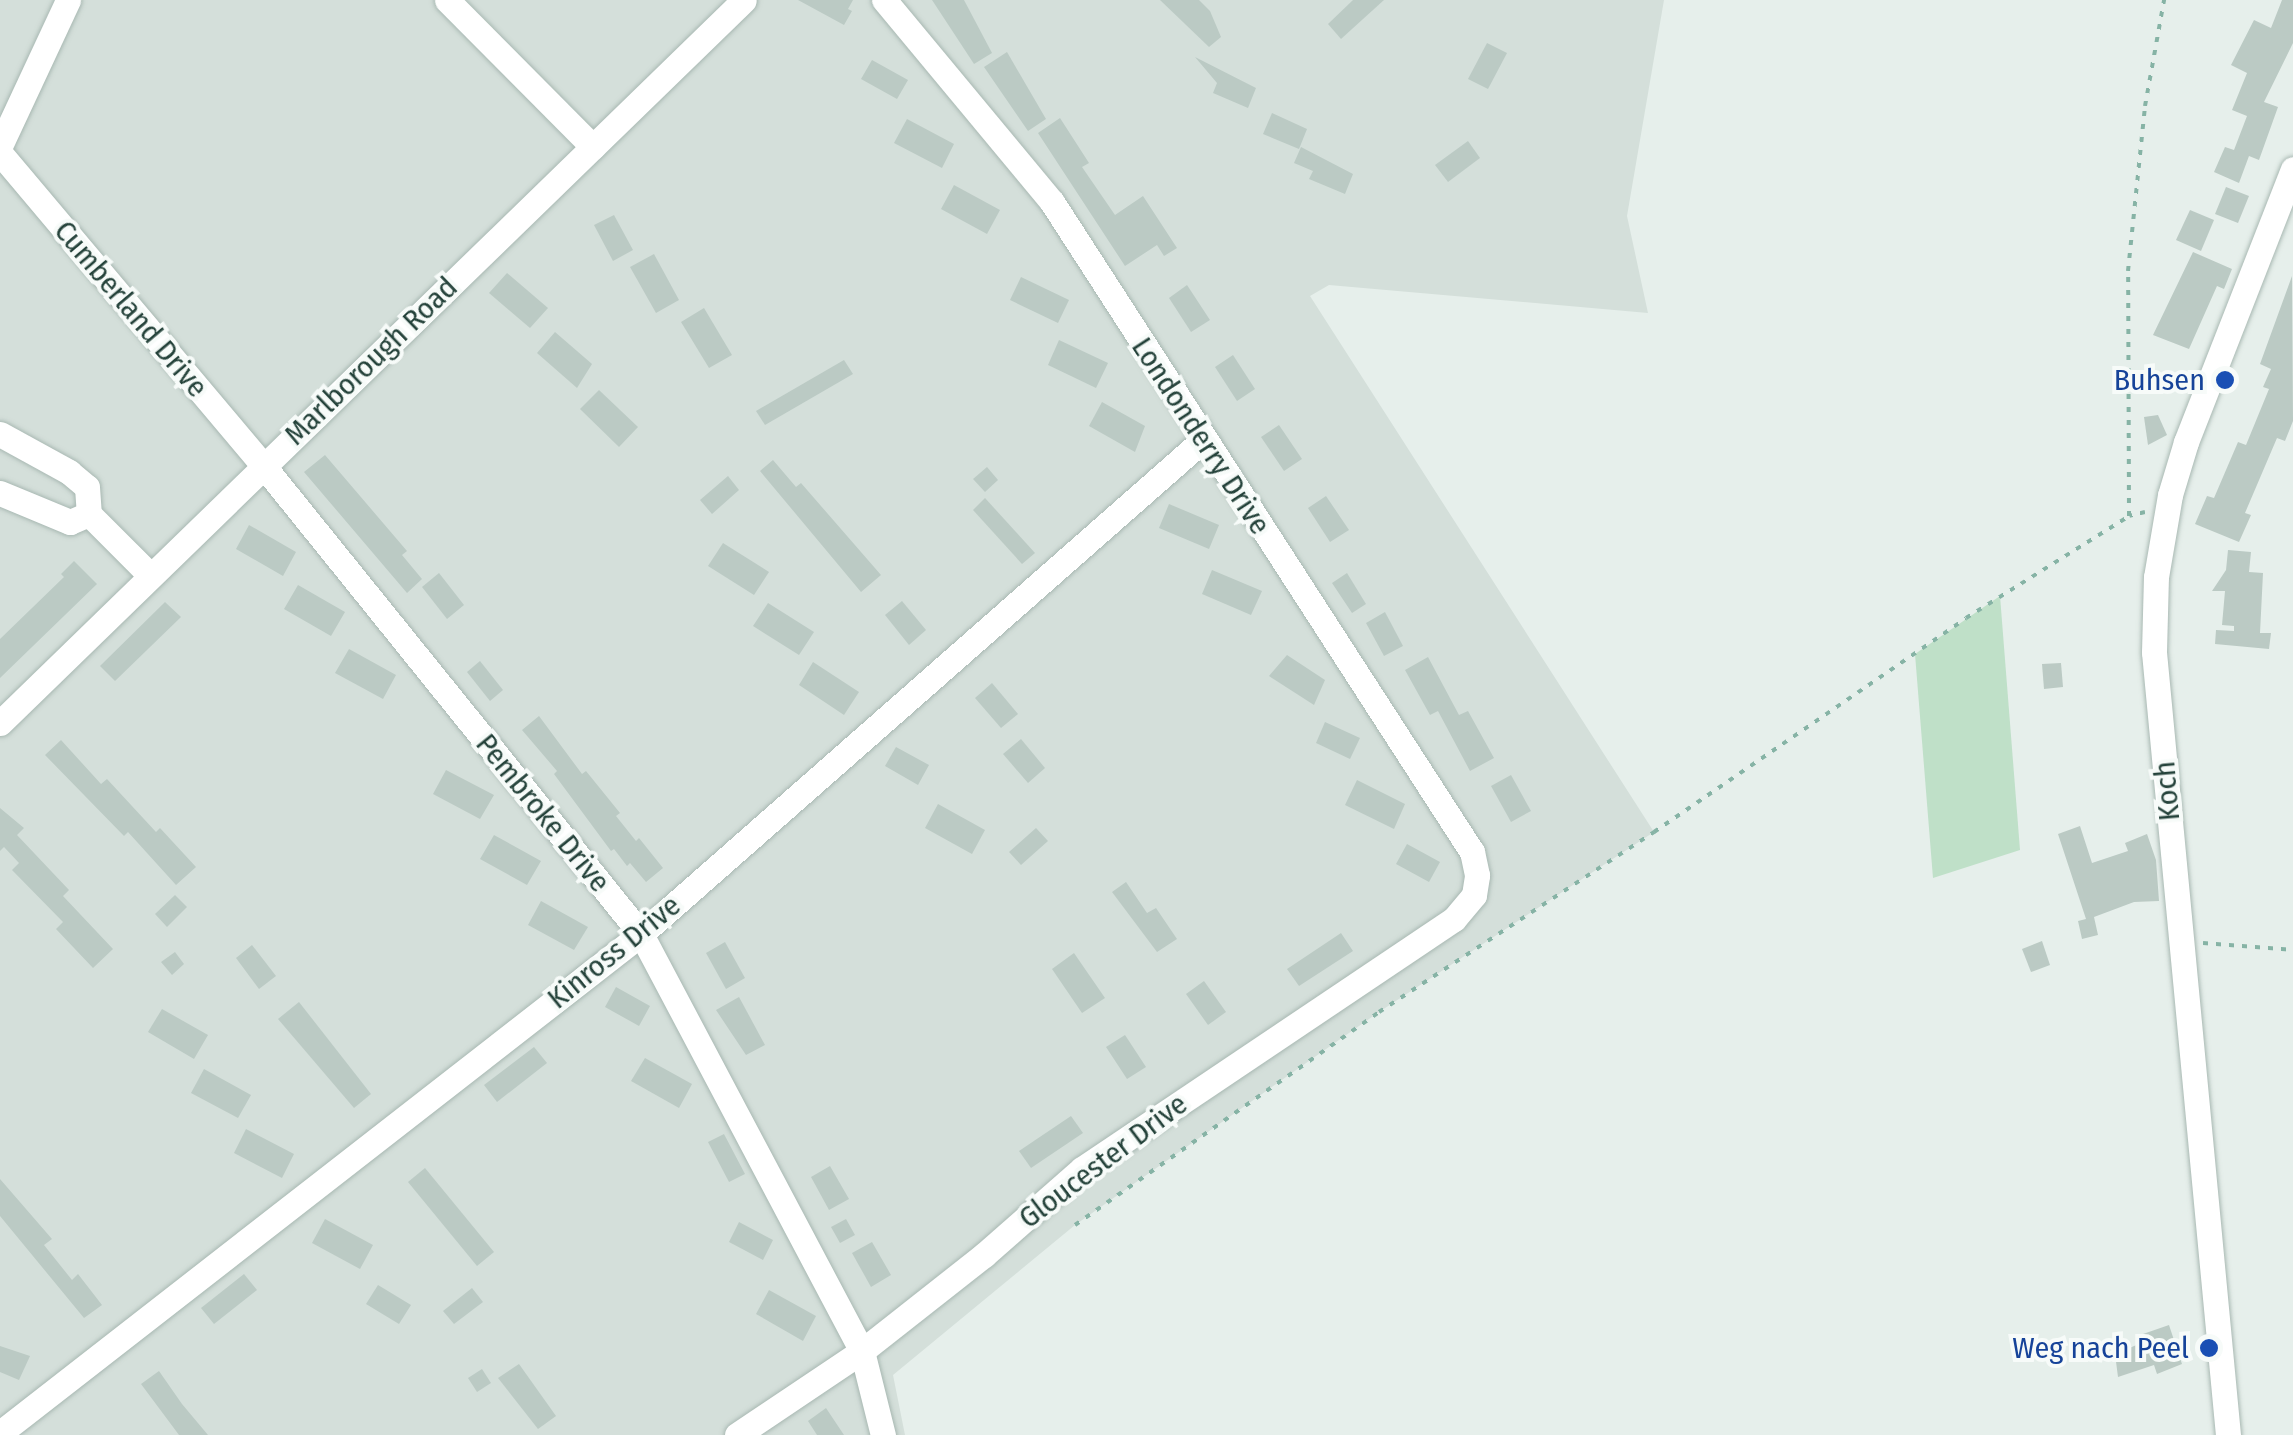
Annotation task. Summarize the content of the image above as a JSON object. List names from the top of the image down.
{
  "streets": {
    "street": [
      "Cumberland Drive",
      "Marlborough Road",
      "Londonderry Drive",
      "Koch",
      "Pembroke Drive",
      "Kinross Drive",
      "Gloucester Drive"
    ]
  },
  "crossings": [
    ["Cumberland Drive", "Marlborough Road"],
    ["Cumberland Drive", "Pembroke Drive"],
    ["Marlborough Road", "Pembroke Drive"],
    ["Londonderry Drive", "Kinross Drive"],
    ["Londonderry Drive", "Gloucester Drive"],
    ["Pembroke Drive", "Kinross Drive"],
    ["Pembroke Drive", "Gloucester Drive"]
  ],
  "places": ["Buhsen", "Weg nach Peel"]
}
